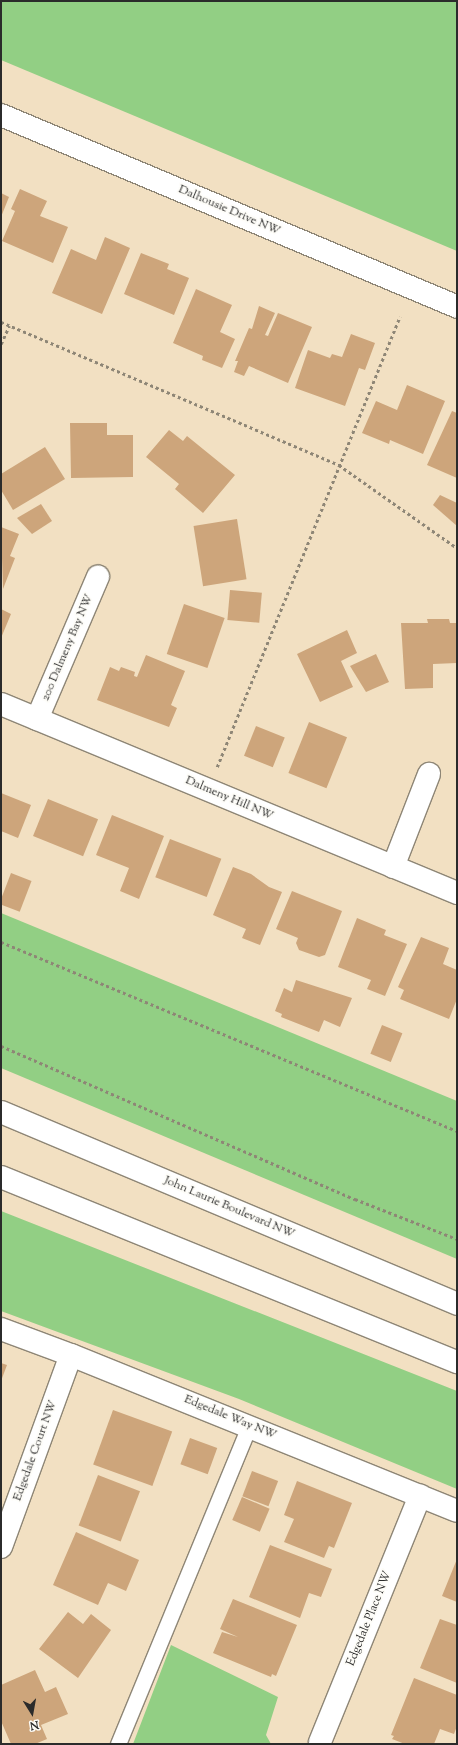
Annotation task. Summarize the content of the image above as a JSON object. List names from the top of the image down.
{
  "streets": {
    "street": [
      "Dalhousie Drive NW",
      "200 Dalmeny Bay NW",
      "Dalmeny Hill NW",
      "John Laurie Boulevard NW",
      "Edgedale Way NW",
      "Edgedale Court NW",
      "Edgedale Place NW"
    ]
  },
  "crossings": [
    ["200 Dalmeny Bay NW", "Dalmeny Hill NW"],
    ["Edgedale Way NW", "Edgedale Court NW"],
    ["Edgedale Way NW", "Edgedale Place NW"]
  ],
  "north": "bottom"
}
